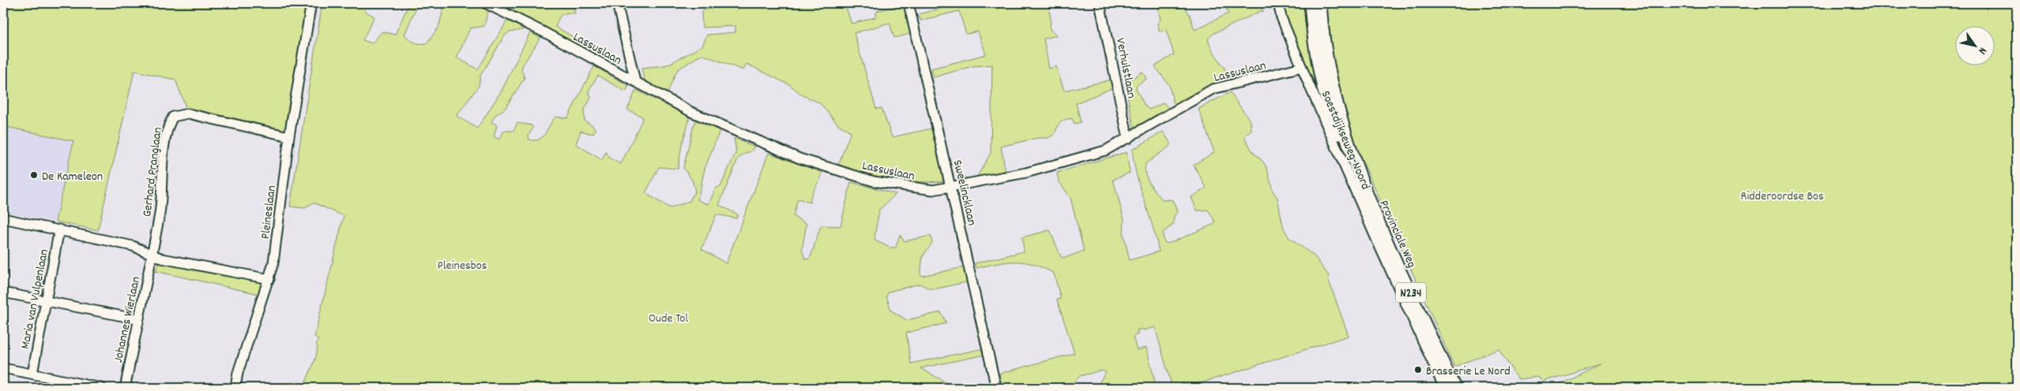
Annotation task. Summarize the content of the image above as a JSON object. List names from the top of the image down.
{
  "streets": {
    "main road": ["Provinciale Weg", "N234"],
    "street": [
      "Lassuslaan",
      "Verhulstlaan",
      "Soestdijkseweg-Noord",
      "Gerhard Pranglaan",
      "Sweelincklaan",
      "Pleineslaan",
      "Maria van Vulpenlaan",
      "Johannes Wierlaan"
    ]
  },
  "crossings": [
    ["Lassuslaan", "Verhulstlaan"],
    ["Lassuslaan", "Soestdijkseweg-Noord"],
    ["Lassuslaan", "Sweelincklaan"],
    ["Gerhard Pranglaan", "Pleineslaan"],
    ["Gerhard Pranglaan", "Johannes Wierlaan"]
  ],
  "parks": ["Ridderoordse Bos", "Pleinesbos", "Oude Tol"],
  "places": ["De Kameleon", "Brasserie Le Nord"],
  "north": "bottom right"
}
